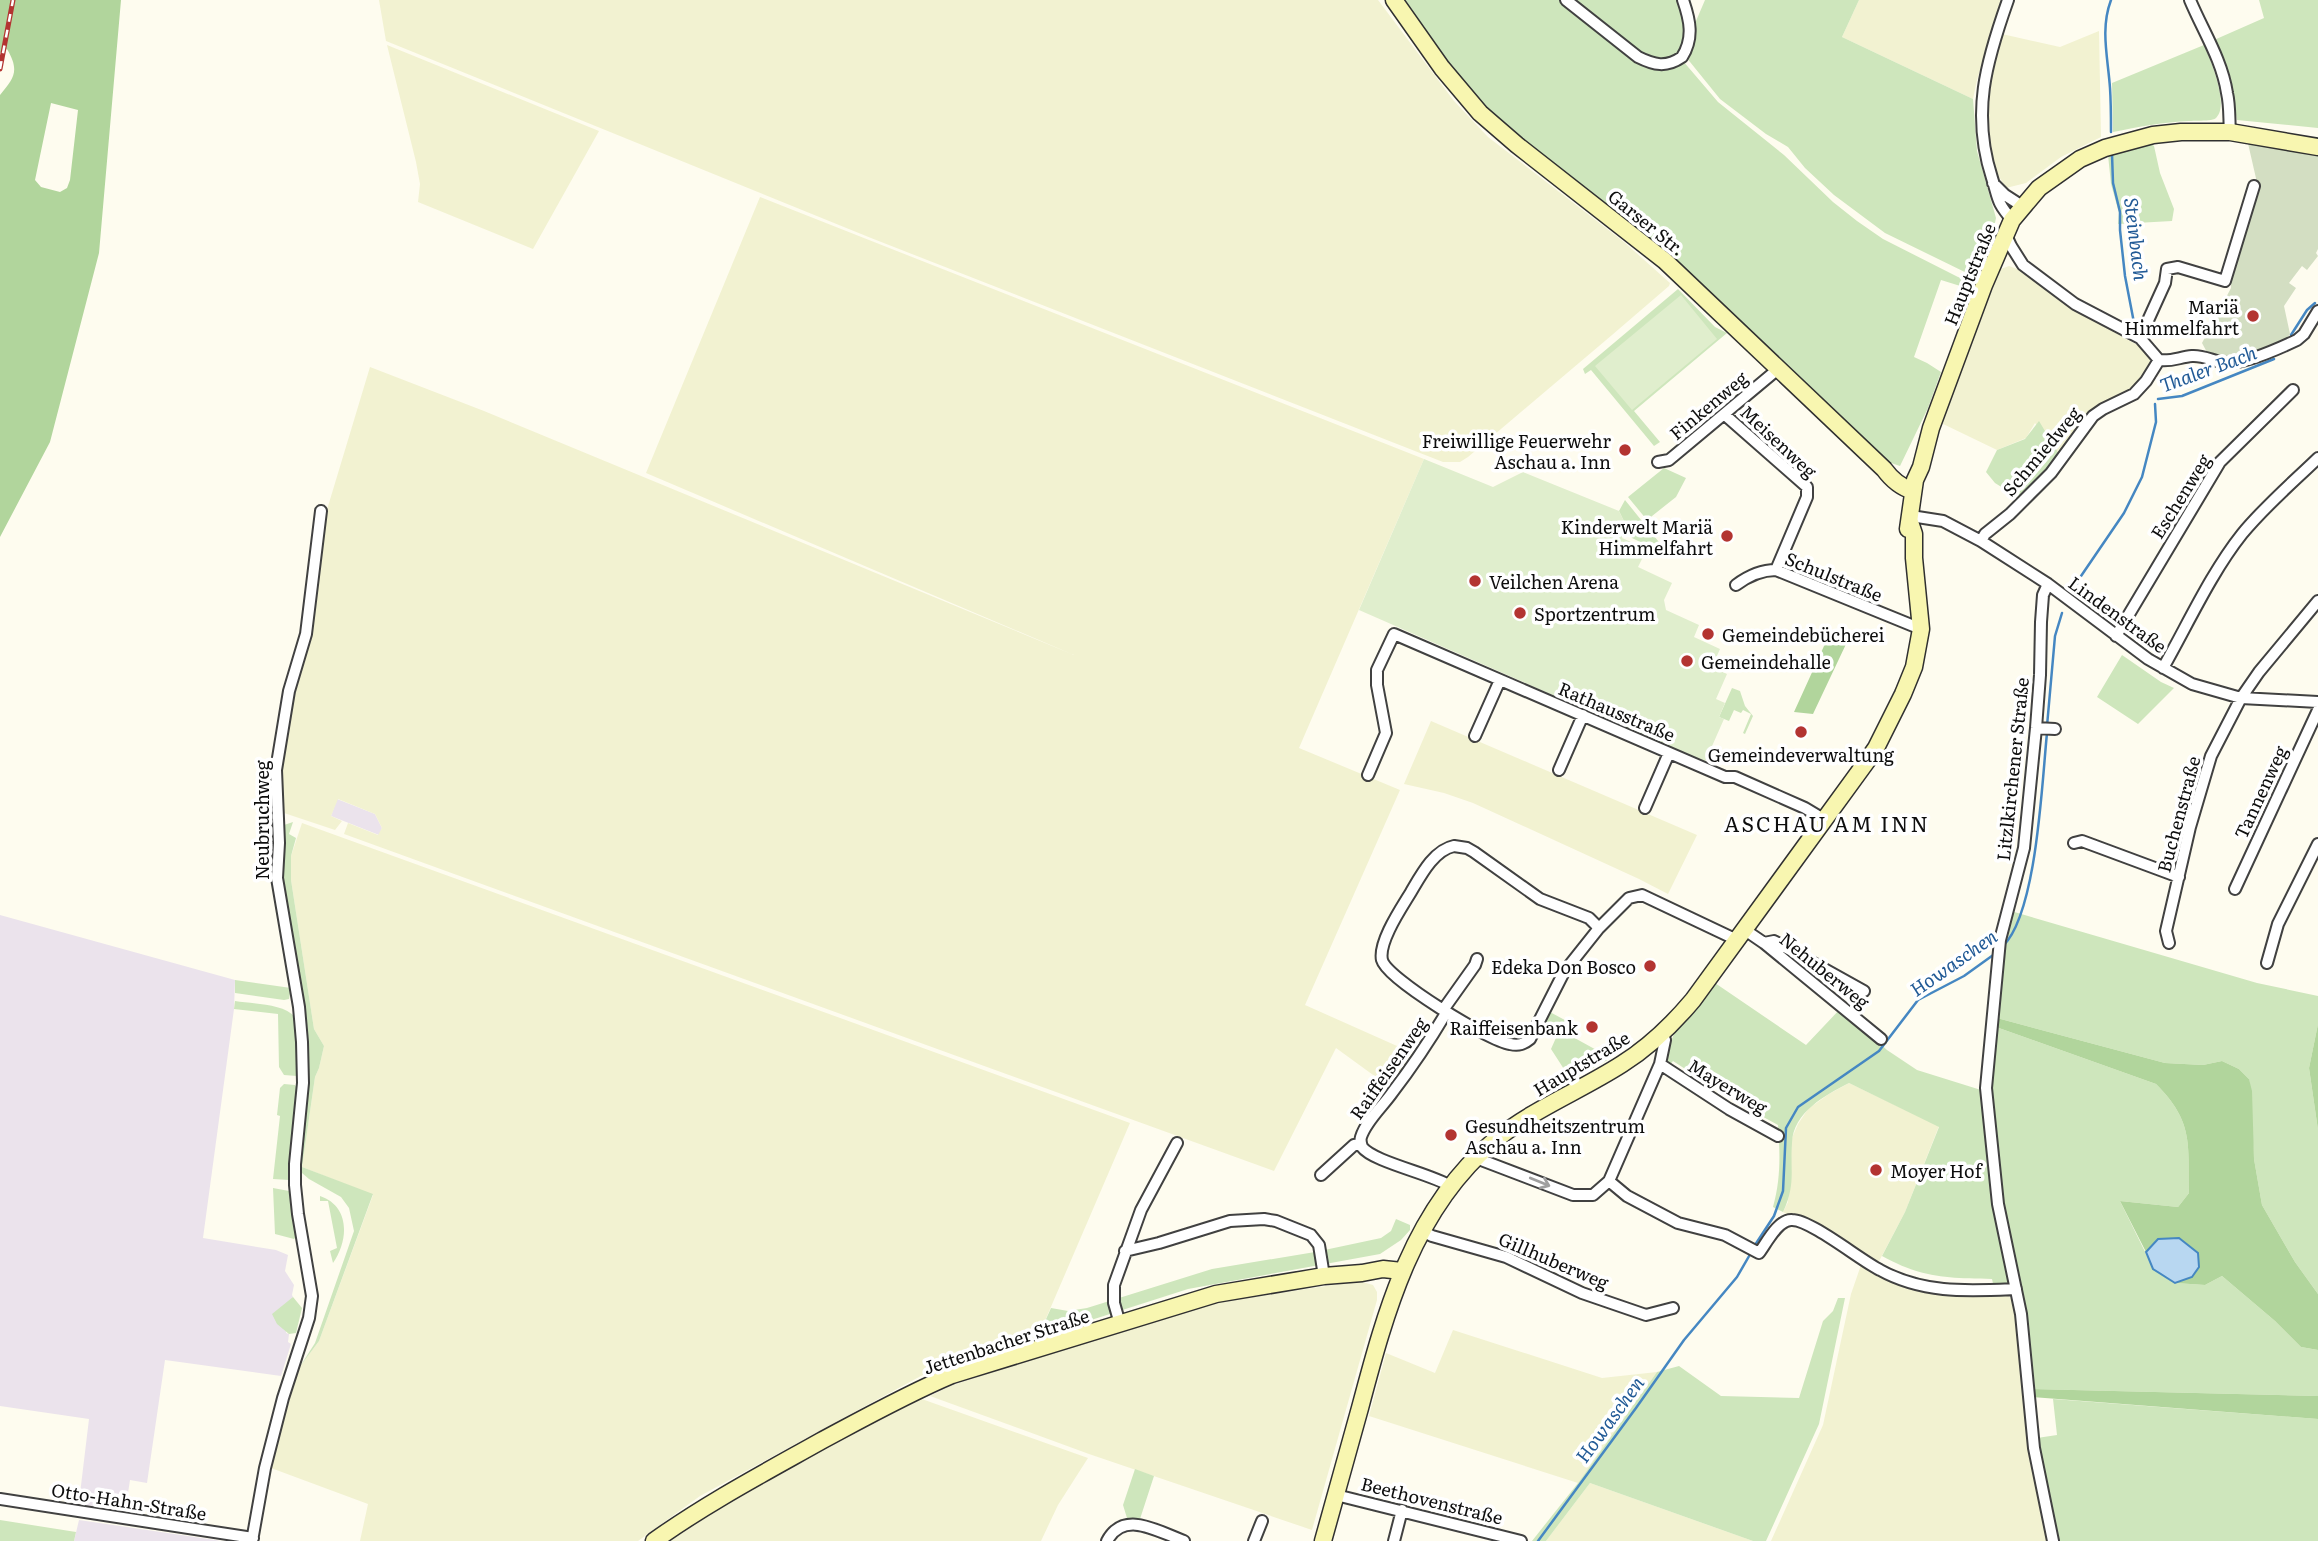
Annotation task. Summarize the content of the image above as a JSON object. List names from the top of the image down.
{
  "streets": {
    "main road": ["Garser Str.", "Hauptstraße", "Jettenbacher Straße"],
    "street": [
      "Finkenweg",
      "Meisenweg",
      "Schmiedweg",
      "Eschenweg",
      "Schulstraße",
      "Lindenstraße",
      "Rathausstraße",
      "Litzlkirchener Straße",
      "Tannenweg",
      "Buchenstraße",
      "Neubruchweg",
      "Nehuberweg",
      "Raiffeisenweg",
      "Mayerweg",
      "Gillhuberweg",
      "Beethovenstraße",
      "Otto-Hahn-Straße"
    ]
  },
  "crossings": [
    ["Garser Str.", "Hauptstraße"],
    ["Garser Str.", "Finkenweg"],
    ["Hauptstraße", "Schulstraße"],
    ["Hauptstraße", "Lindenstraße"],
    ["Hauptstraße", "Rathausstraße"],
    ["Hauptstraße", "Nehuberweg"],
    ["Hauptstraße", "Raiffeisenweg"],
    ["Hauptstraße", "Gillhuberweg"],
    ["Hauptstraße", "Jettenbacher Straße"],
    ["Hauptstraße", "Beethovenstraße"],
    ["Finkenweg", "Meisenweg"],
    ["Meisenweg", "Schulstraße"],
    ["Schmiedweg", "Lindenstraße"],
    ["Eschenweg", "Lindenstraße"],
    ["Lindenstraße", "Litzlkirchener Straße"],
    ["Lindenstraße", "Buchenstraße"],
    ["Neubruchweg", "Otto-Hahn-Straße"],
    ["Nehuberweg", "Raiffeisenweg"]
  ],
  "districts": ["ASCHAU AM INN"],
  "water": ["Steinbach", "Thaler Bach", "Howaschen"],
  "places": [
    "Mariä Himmelfahrt",
    "Freiwillige Feuerwehr Aschau a. Inn",
    "Kinderwelt Mariä Himmelfahrt",
    "Veilchen Arena",
    "Sportzentrum",
    "Gemeindebücherei",
    "Gemeindehalle",
    "Gemeindeverwaltung",
    "Edeka Don Bosco",
    "Raiffeisenbank",
    "Gesundheitszentrum Aschau a. Inn",
    "Moyer Hof"
  ]
}
